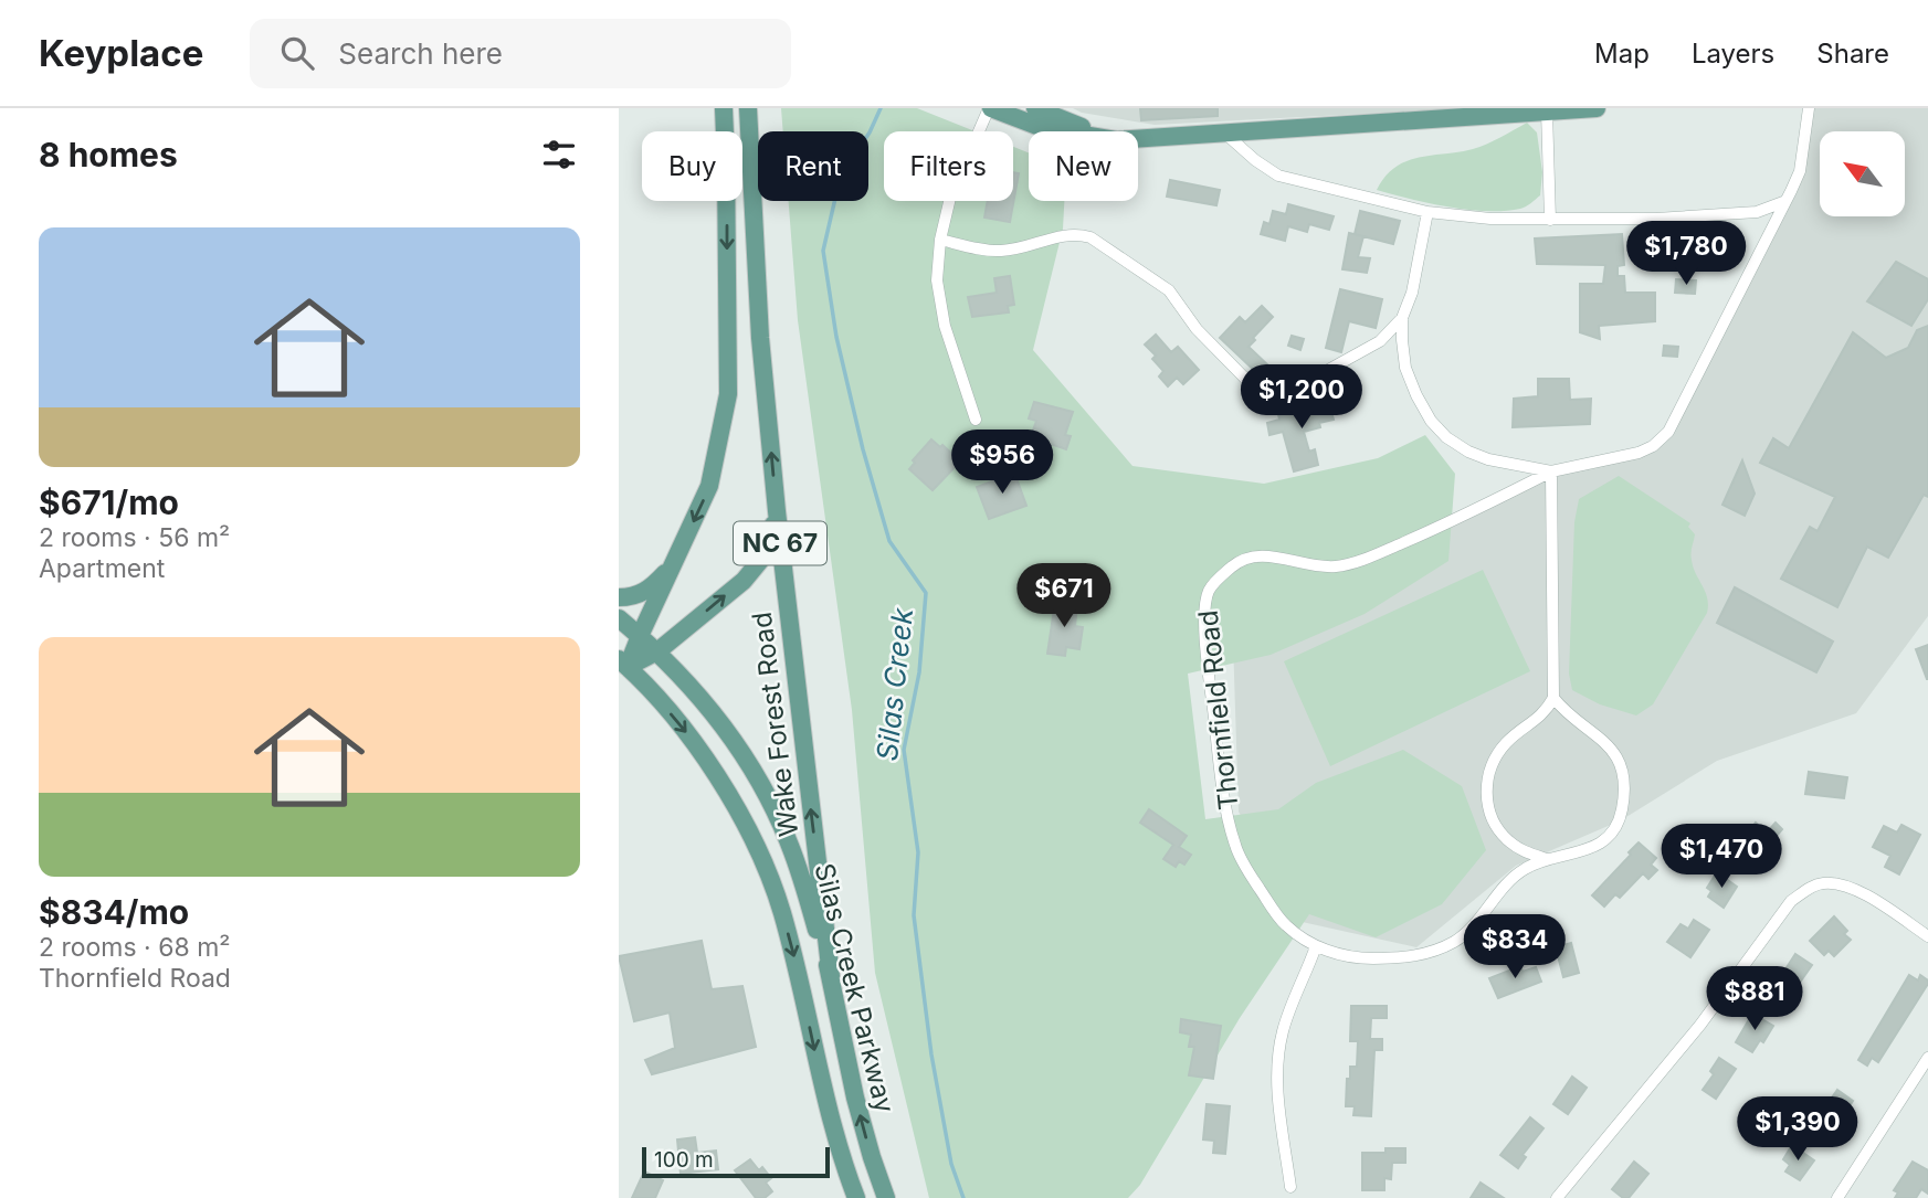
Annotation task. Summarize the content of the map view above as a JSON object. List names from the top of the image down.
{
  "streets": {
    "main road": ["NC 67", "Wake Forest Road", "Silas Creek Parkway"],
    "street": ["Thornfield Road"]
  },
  "crossings": [
    ["NC 67", "Wake Forest Road"],
    ["NC 67", "Silas Creek Parkway"],
    ["Wake Forest Road", "Silas Creek Parkway"]
  ],
  "water": ["Silas Creek"],
  "scale_bar": "100 m",
  "north": "top left",
  "page": {
    "header": "Keyplace",
    "search": "Search here",
    "nav": ["Map", "Layers", "Share"],
    "heading": "8 homes",
    "chip": [
      "Buy",
      "Rent",
      "Filters",
      "New"
    ],
    "list": [
      {
        "name": "$671/mo",
        "note": "2 rooms · 56 m² · Apartment"
      },
      {
        "name": "$834/mo",
        "note": "2 rooms · 68 m² · Thornfield Road"
      }
    ],
    "price": [
      "$1,780",
      "$1,200",
      "$956",
      "$671",
      "$1,470",
      "$834",
      "$881",
      "$1,390"
    ],
    "scale": "100 m"
  }
}
